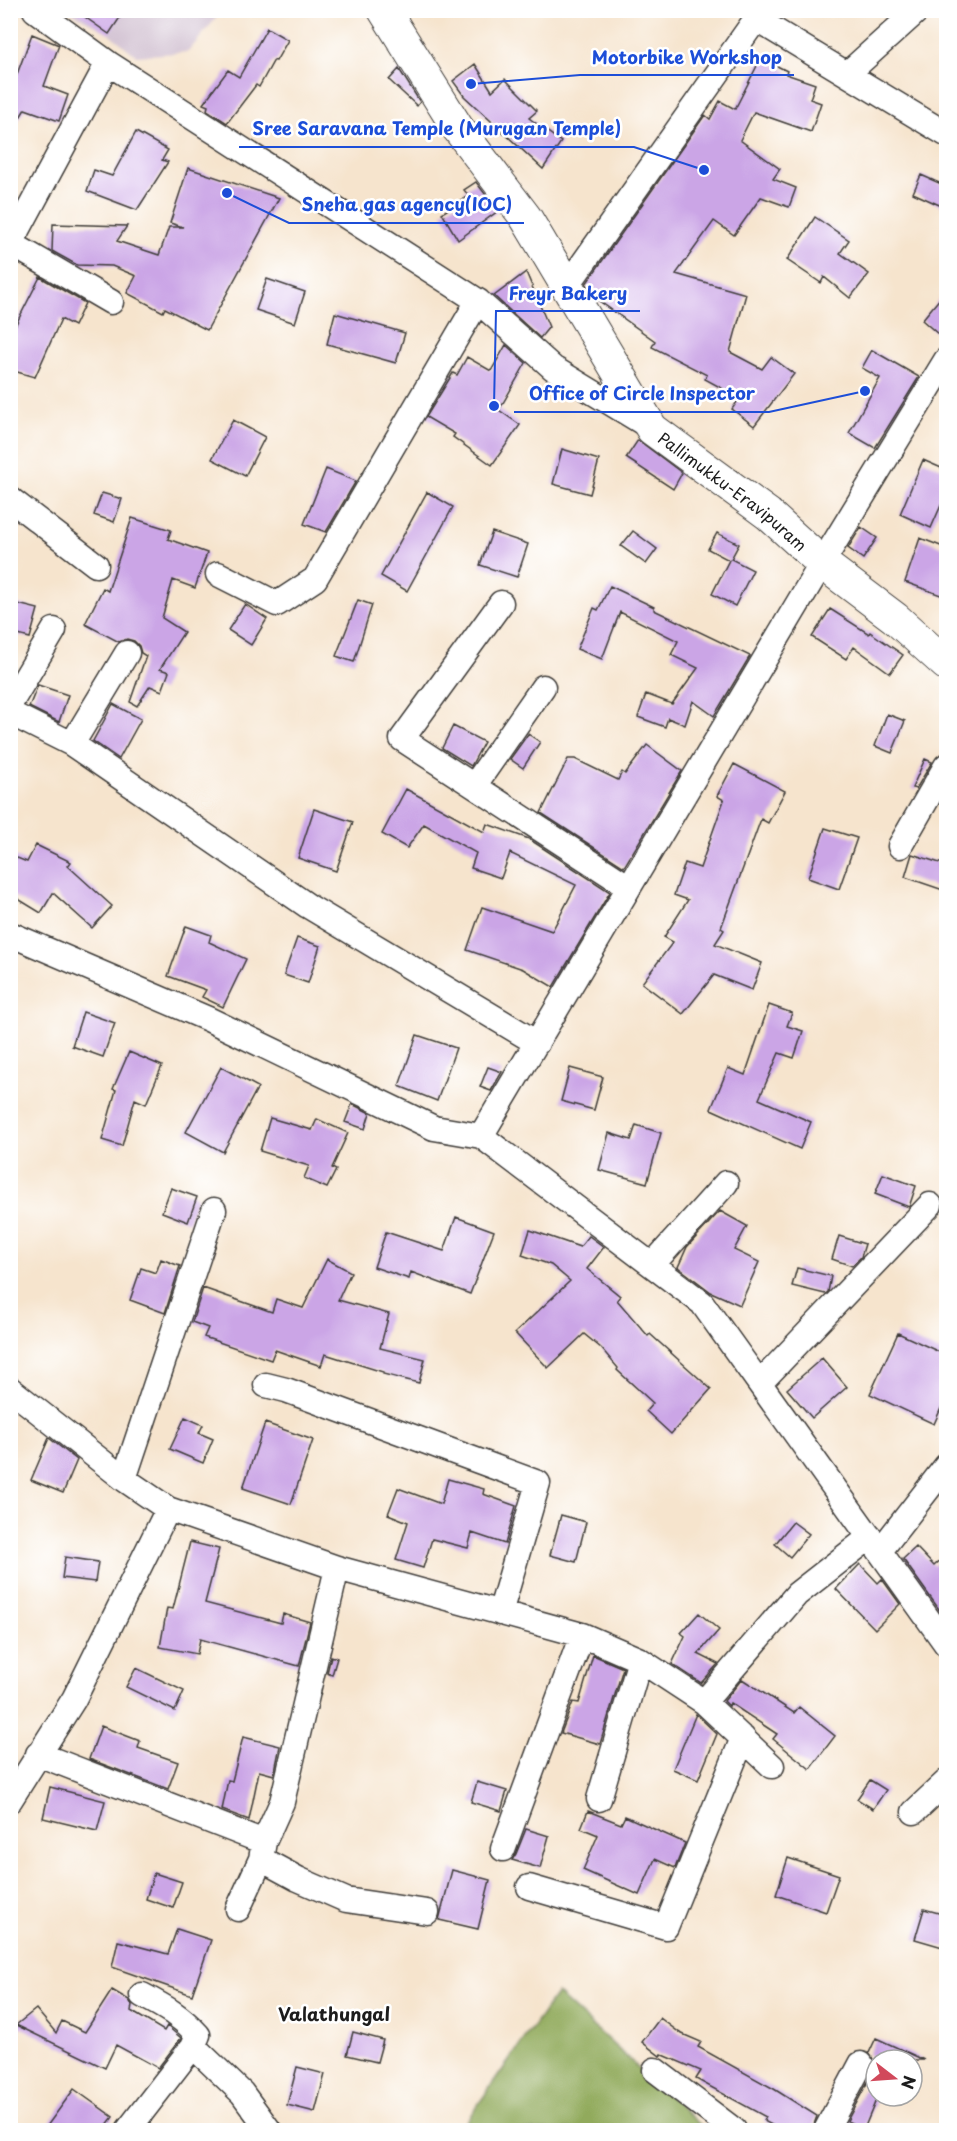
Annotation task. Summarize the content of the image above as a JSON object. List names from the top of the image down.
{
  "streets": {
    "main road": ["Pallimukku-Eravipuram"]
  },
  "districts": ["Valathungal"],
  "places": [
    "Motorbike Workshop",
    "Sree Saravana Temple (Murugan Temple)",
    "Sneha gas agency(IOC)",
    "Office of Circle Inspector",
    "Freyr Bakery"
  ],
  "north": "right"
}
